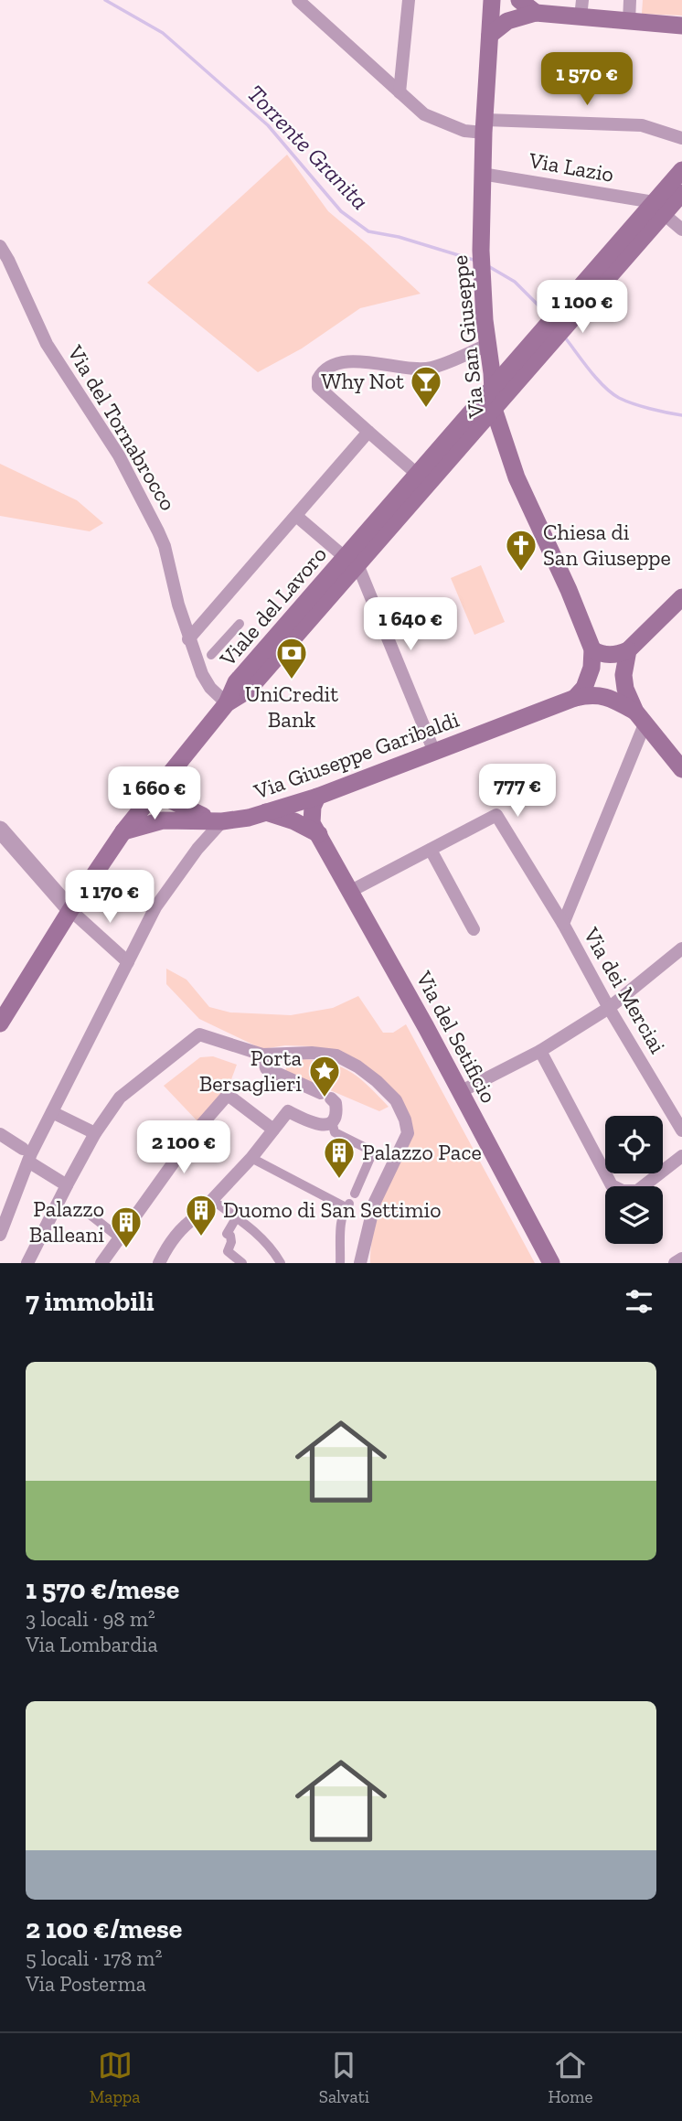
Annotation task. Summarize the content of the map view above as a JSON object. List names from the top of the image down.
{
  "streets": {
    "main road": [
      "Via San Giuseppe",
      "Viale del Lavoro",
      "Via Giuseppe Garibaldi",
      "Via del Setificio"
    ],
    "street": ["Via Lazio", "Via del Tornabrocco", "Via dei Merciai"]
  },
  "crossings": [
    ["Via Lazio", "Via San Giuseppe"],
    ["Via Lazio", "Viale del Lavoro"],
    ["Via San Giuseppe", "Viale del Lavoro"],
    ["Via del Tornabrocco", "Viale del Lavoro"],
    ["Viale del Lavoro", "Via Giuseppe Garibaldi"],
    ["Via Giuseppe Garibaldi", "Via dei Merciai"],
    ["Via Giuseppe Garibaldi", "Via del Setificio"]
  ],
  "water": ["Torrente Granita"],
  "places": {
    "bar": ["Why Not"],
    "church": ["Chiesa di San Giuseppe"],
    "bank": ["UniCredit Bank"],
    "place": ["Porta Bersaglieri"],
    "building": ["Palazzo Pace", "Duomo di San Settimio", "Palazzo Balleani"]
  },
  "page": {
    "price": [
      "1 570 €",
      "1 100 €",
      "1 640 €",
      "777 €",
      "1 660 €",
      "1 170 €",
      "2 100 €"
    ],
    "heading": "7 immobili",
    "list": [
      {
        "name": "1 570 €/mese",
        "note": "3 locali · 98 m² · Via Lombardia"
      },
      {
        "name": "2 100 €/mese",
        "note": "5 locali · 178 m² · Via Posterma"
      }
    ],
    "tabs": ["Mappa", "Salvati", "Home"]
  }
}
